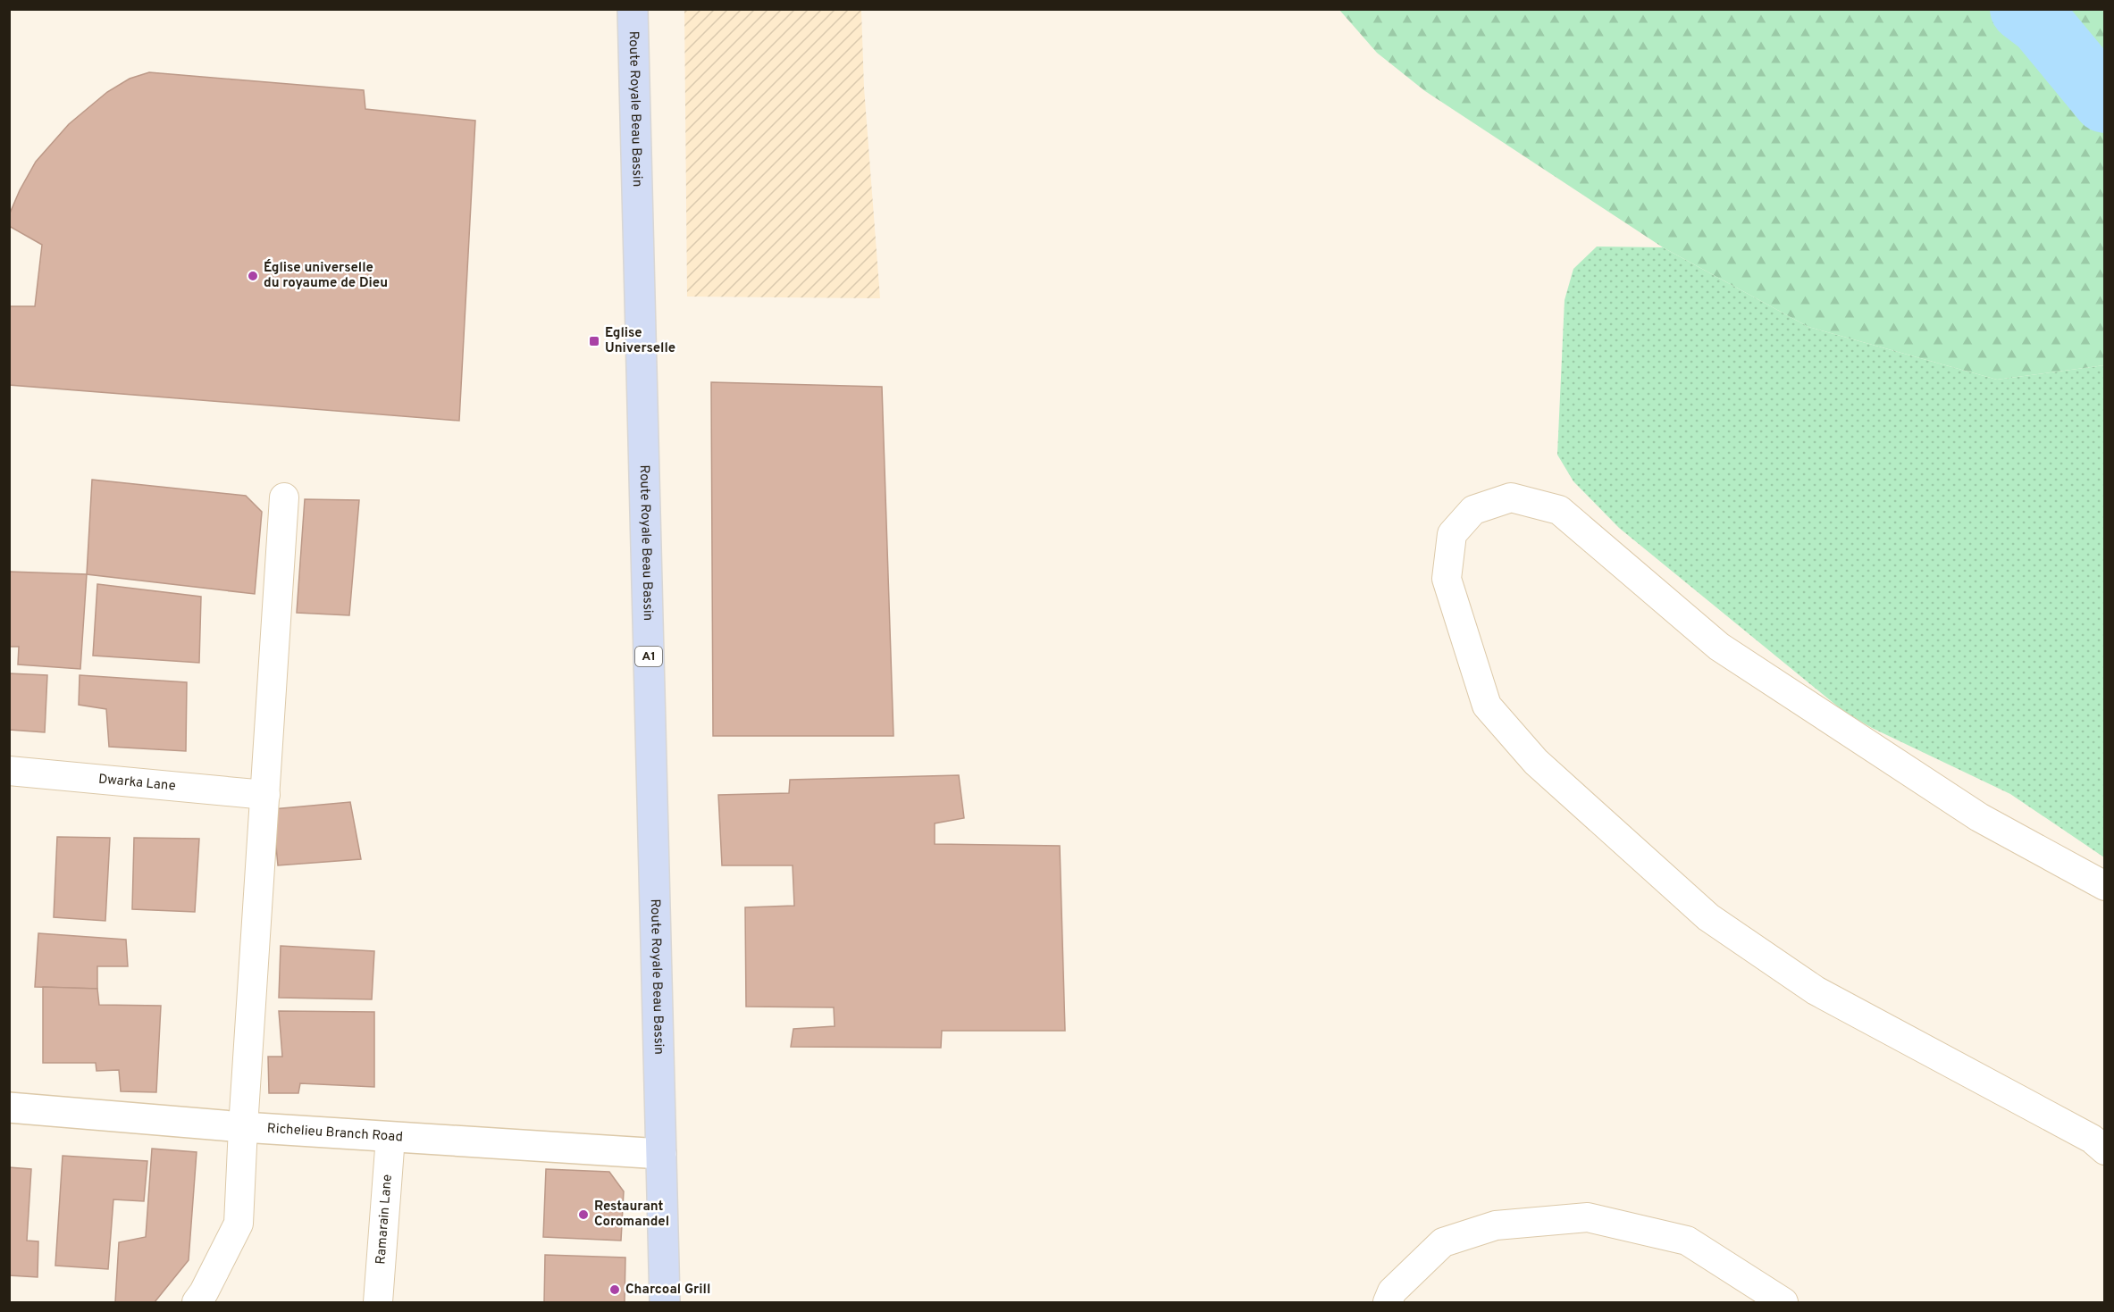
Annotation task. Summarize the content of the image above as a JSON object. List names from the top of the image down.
{
  "streets": {
    "main road": ["Route Royale Beau Bassin", "A1", "Richelieu Branch Road"],
    "street": ["Dwarka Lane", "Ramarain Lane"]
  },
  "crossings": [
    ["Route Royale Beau Bassin", "Richelieu Branch Road"],
    ["Richelieu Branch Road", "Ramarain Lane"]
  ],
  "places": {
    "other": ["Église universelle du royaume de Dieu", "Restaurant Coromandel", "Charcoal Grill"],
    "transit": ["Eglise Universelle"]
  }
}
